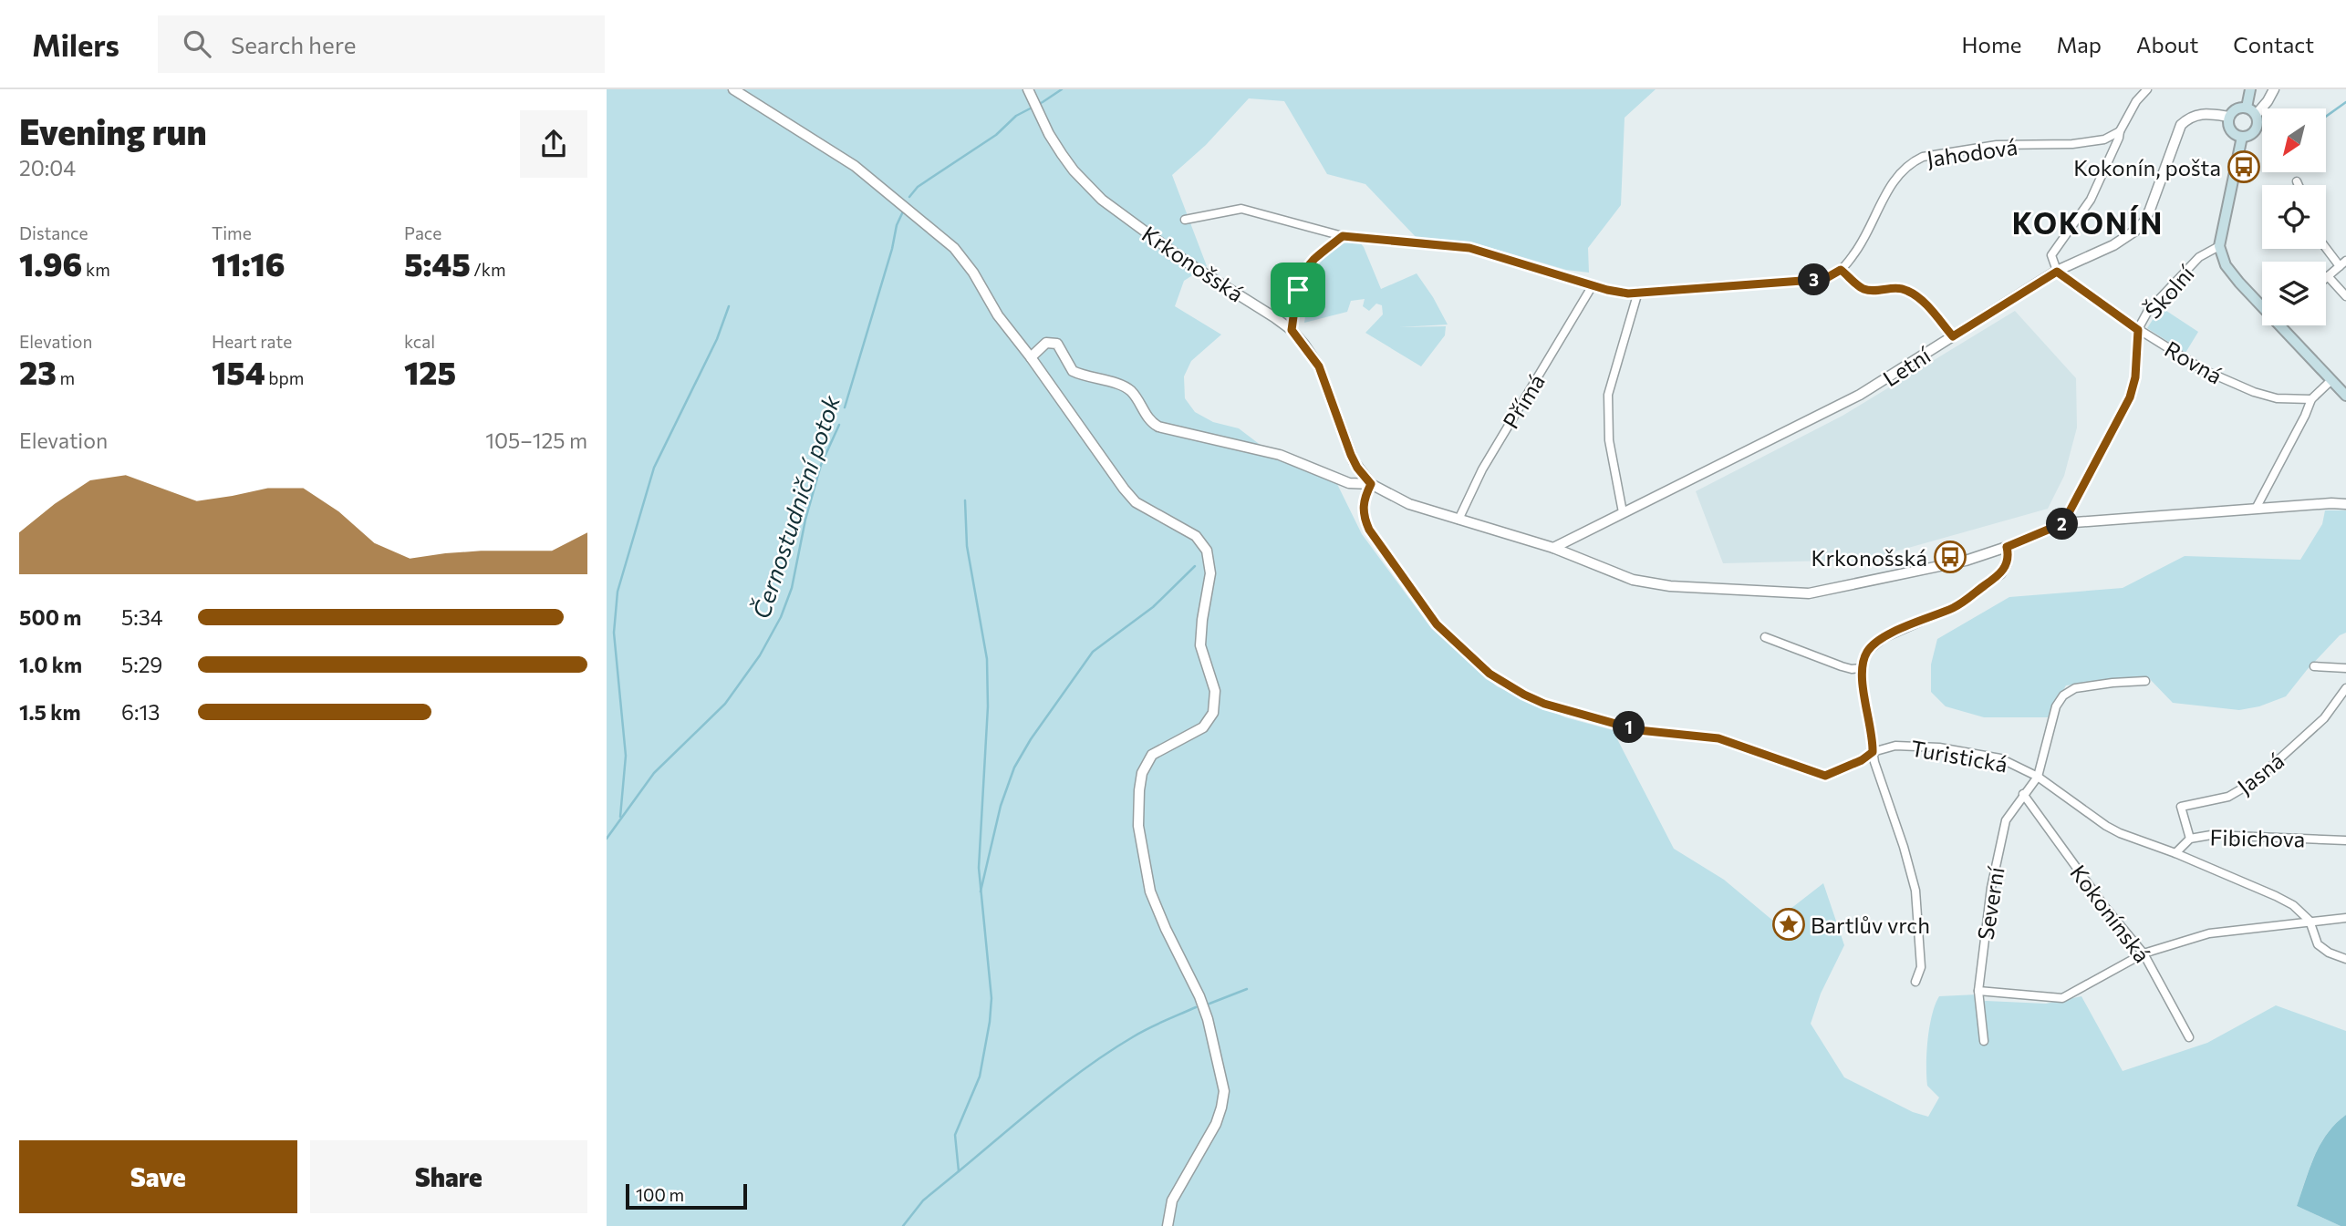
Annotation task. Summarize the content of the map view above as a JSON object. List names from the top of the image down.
{
  "streets": {
    "street": [
      "Jahodová",
      "Krkonošská",
      "Školní",
      "Rovná",
      "Letní",
      "Přímá",
      "Turistická",
      "Jasná",
      "Fibichova",
      "Severní",
      "Kokonínská"
    ]
  },
  "crossings": [
    ["Krkonošská", "Školní"],
    ["Krkonošská", "Letní"],
    ["Krkonošská", "Přímá"],
    ["Krkonošská", "Turistická"],
    ["Školní", "Rovná"],
    ["Rovná", "Letní"],
    ["Turistická", "Fibichova"],
    ["Turistická", "Severní"],
    ["Jasná", "Fibichova"],
    ["Severní", "Kokonínská"]
  ],
  "districts": ["KOKONÍN"],
  "water": ["Černostudniční potok"],
  "places": {
    "bus stop": ["Kokonín, pošta", "Krkonošská"],
    "place": ["Bartlův vrch"]
  },
  "scale_bar": "100 m",
  "north": "bottom left",
  "page": {
    "header": "Milers",
    "search": "Search here",
    "nav": [
      "Home",
      "Map",
      "About",
      "Contact"
    ],
    "heading": ["Evening run", "20:04"],
    "stats": [
      ["Distance", "1.96 km"],
      ["Time", "11:16"],
      ["Pace", "5:45 /km"],
      ["Elevation", "23 m"],
      ["Heart rate", "154 bpm"],
      ["kcal", "125"]
    ],
    "pins": ["3", "2", "1"],
    "chart": ["Elevation", "105–125 m"],
    "list": [
      {
        "name": "500 m",
        "note": "5:34"
      },
      {
        "name": "1.0 km",
        "note": "5:29"
      },
      {
        "name": "1.5 km",
        "note": "6:13"
      }
    ],
    "buttons": ["Save", "Share"],
    "scale": "100 m"
  }
}
